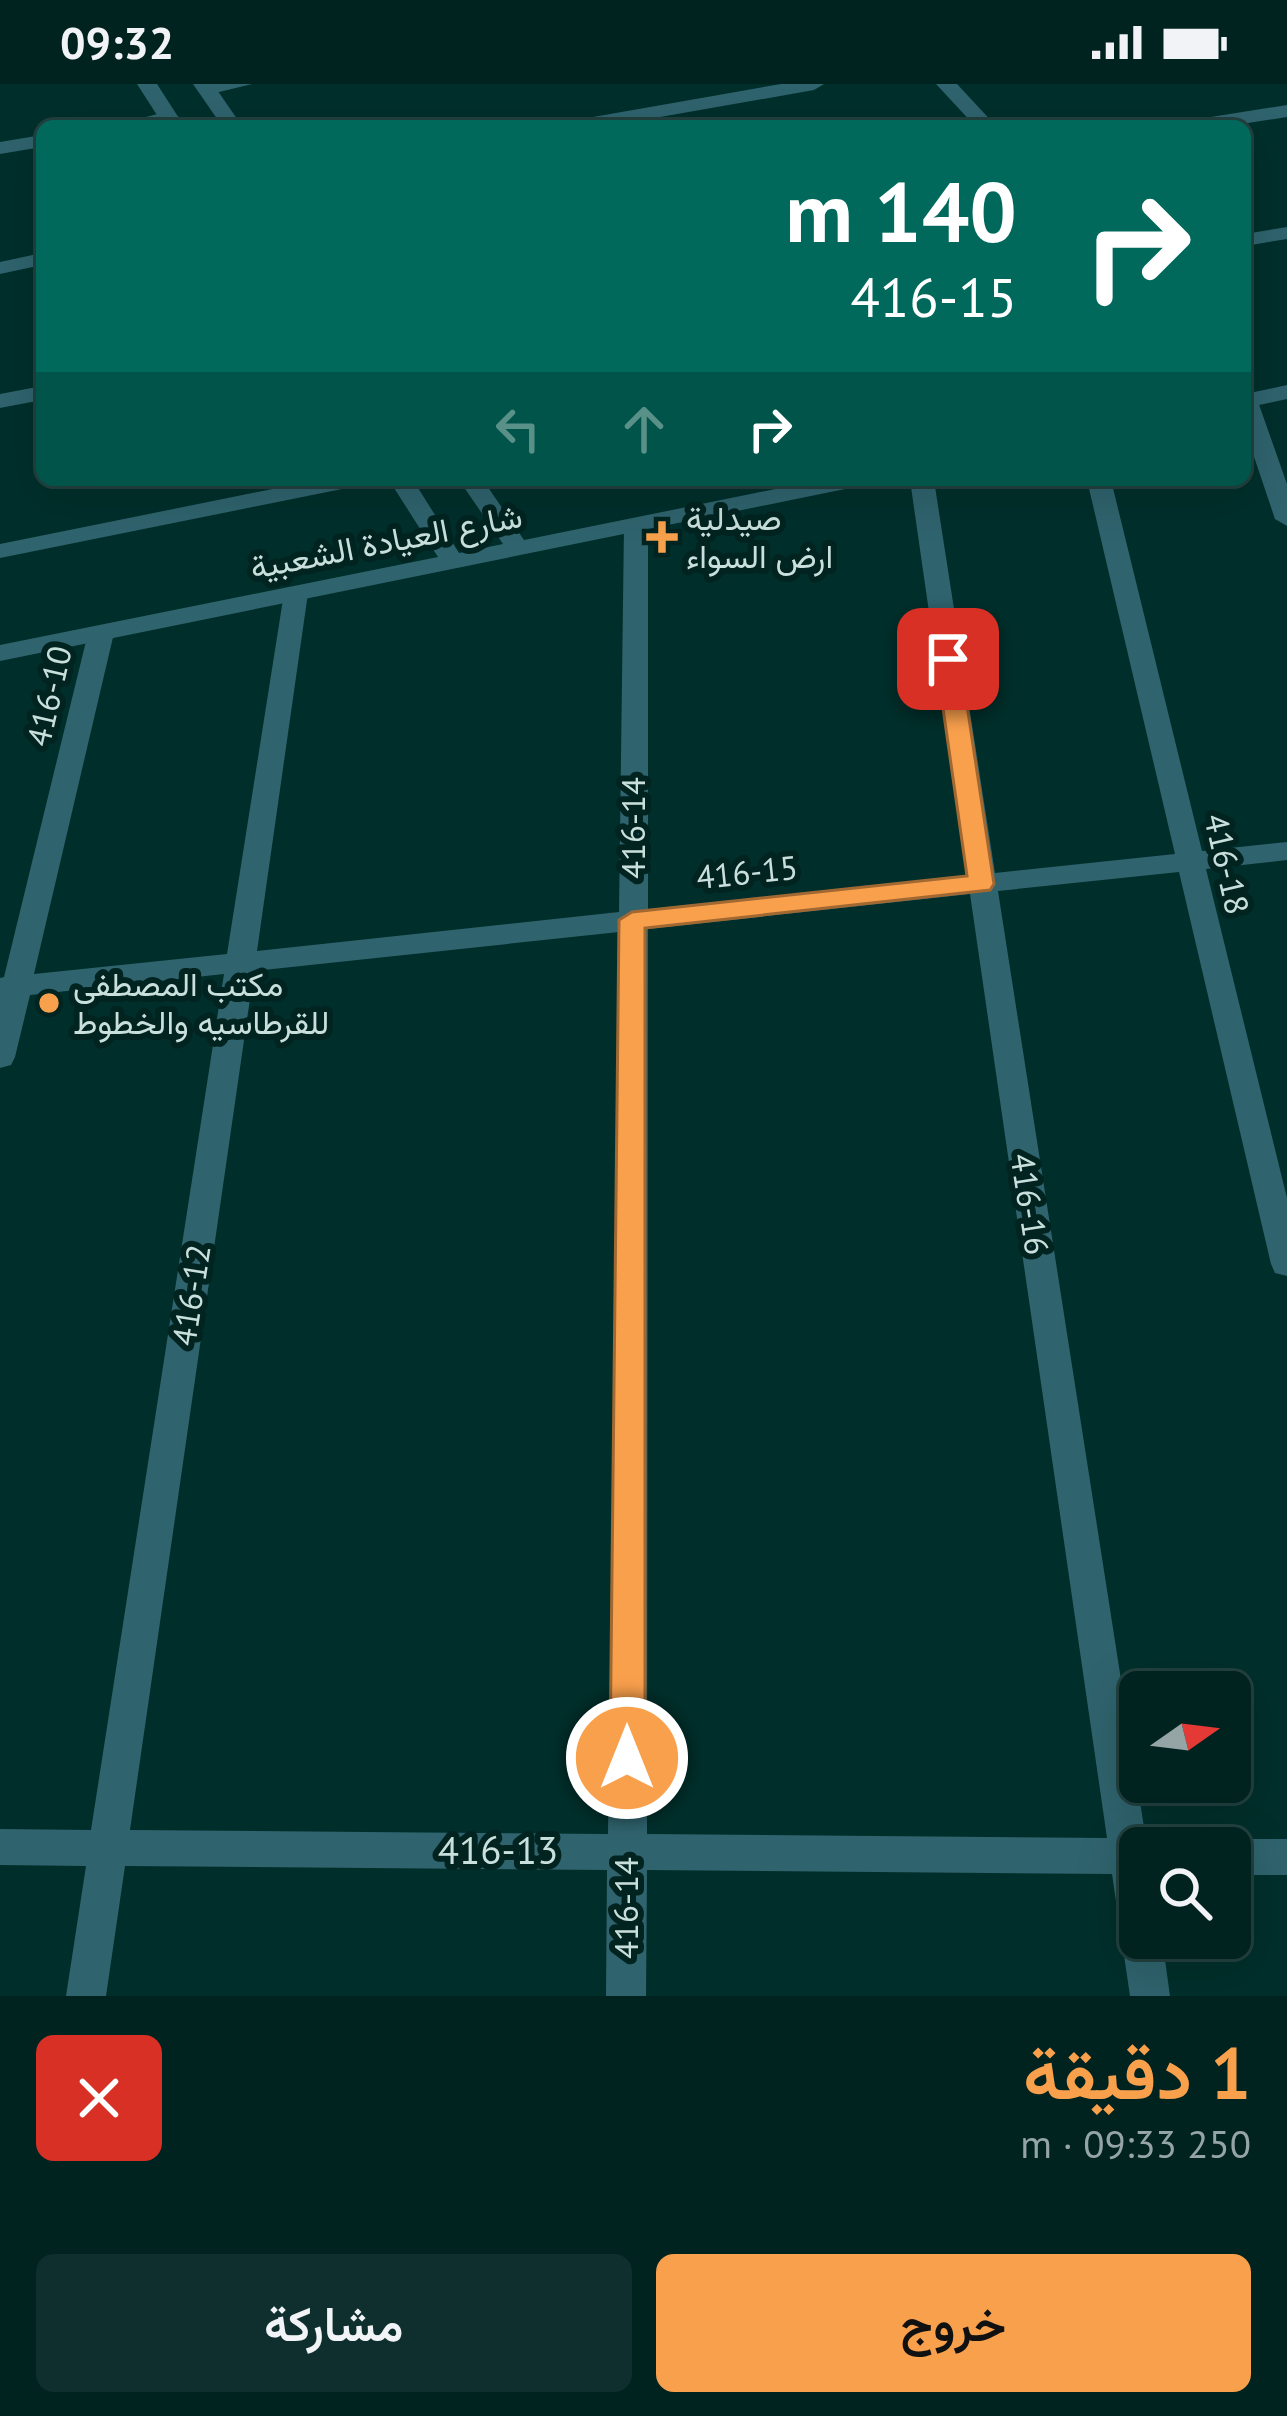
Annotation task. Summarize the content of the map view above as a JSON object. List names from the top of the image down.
{
  "streets": {
    "street": [
      "شارع العيادة الشعبية",
      "416-10",
      "416-14",
      "416-18",
      "416-15",
      "416-16",
      "416-12",
      "416-13"
    ]
  },
  "crossings": [
    ["شارع العيادة الشعبية", "416-10"],
    ["شارع العيادة الشعبية", "416-14"],
    ["شارع العيادة الشعبية", "416-12"],
    ["416-10", "416-15"],
    ["416-14", "416-15"],
    ["416-14", "416-13"],
    ["416-18", "416-15"],
    ["416-15", "416-16"],
    ["416-15", "416-12"],
    ["416-12", "416-13"]
  ],
  "places": {
    "health": ["صيدلية ارض السواء"],
    "other": ["مكتب المصطفى للقرطاسيه والخطوط"]
  },
  "north": "right",
  "page": {
    "status": "09:32",
    "turn": ["140 m", "416-15"],
    "heading": ["1 دقيقة", "250 m · 09:33"],
    "buttons": ["خروج", "مشاركة"]
  }
}
